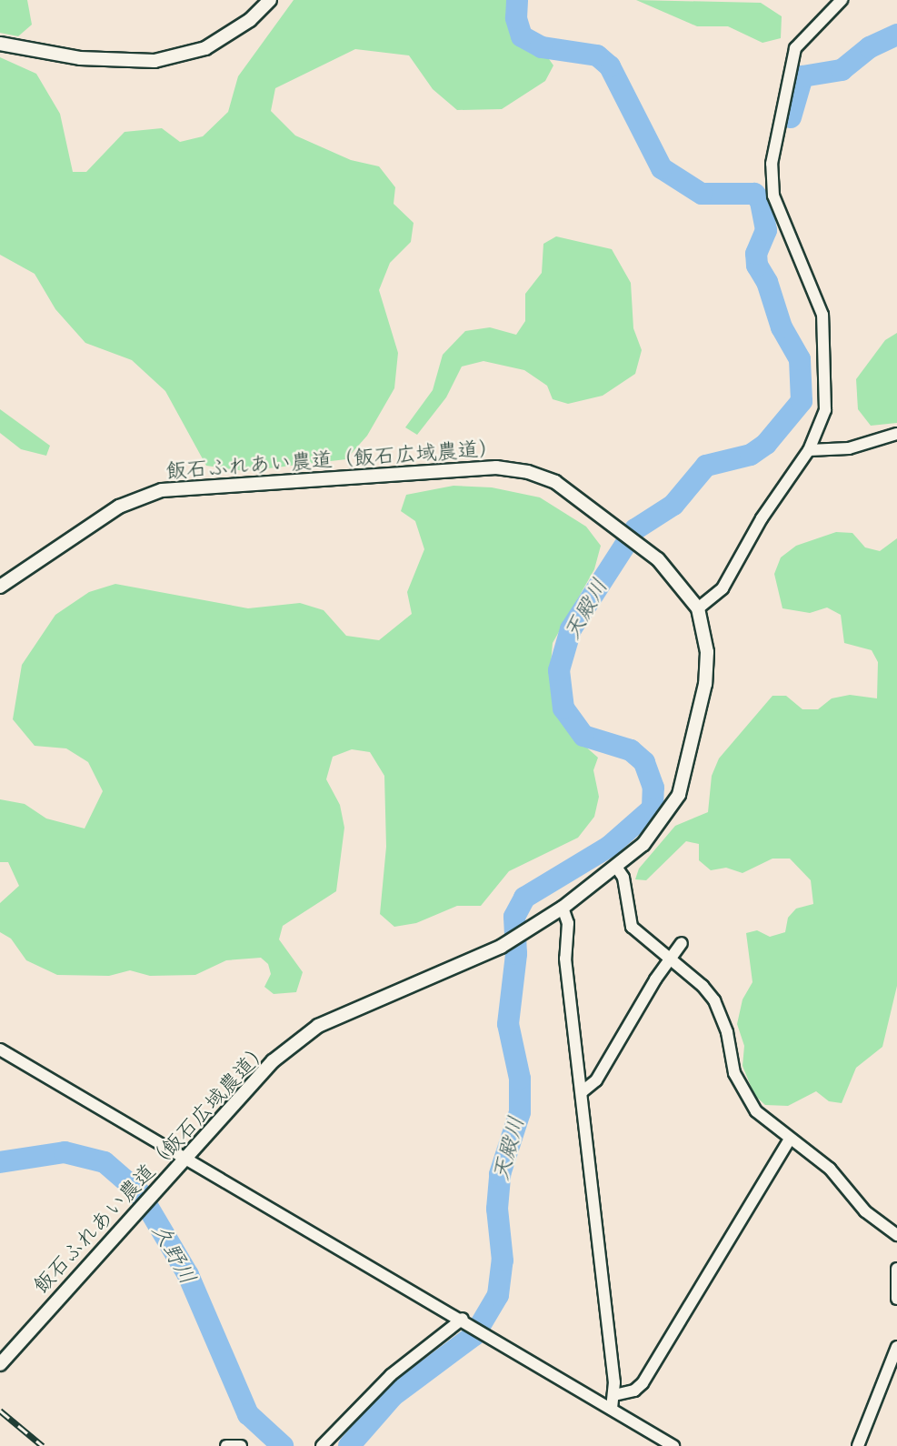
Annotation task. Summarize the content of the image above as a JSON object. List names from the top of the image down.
{
  "streets": {
    "street": ["飯石ふれあい農道（飯石広域農道）"]
  },
  "water": ["天殿川", "久野川"]
}
